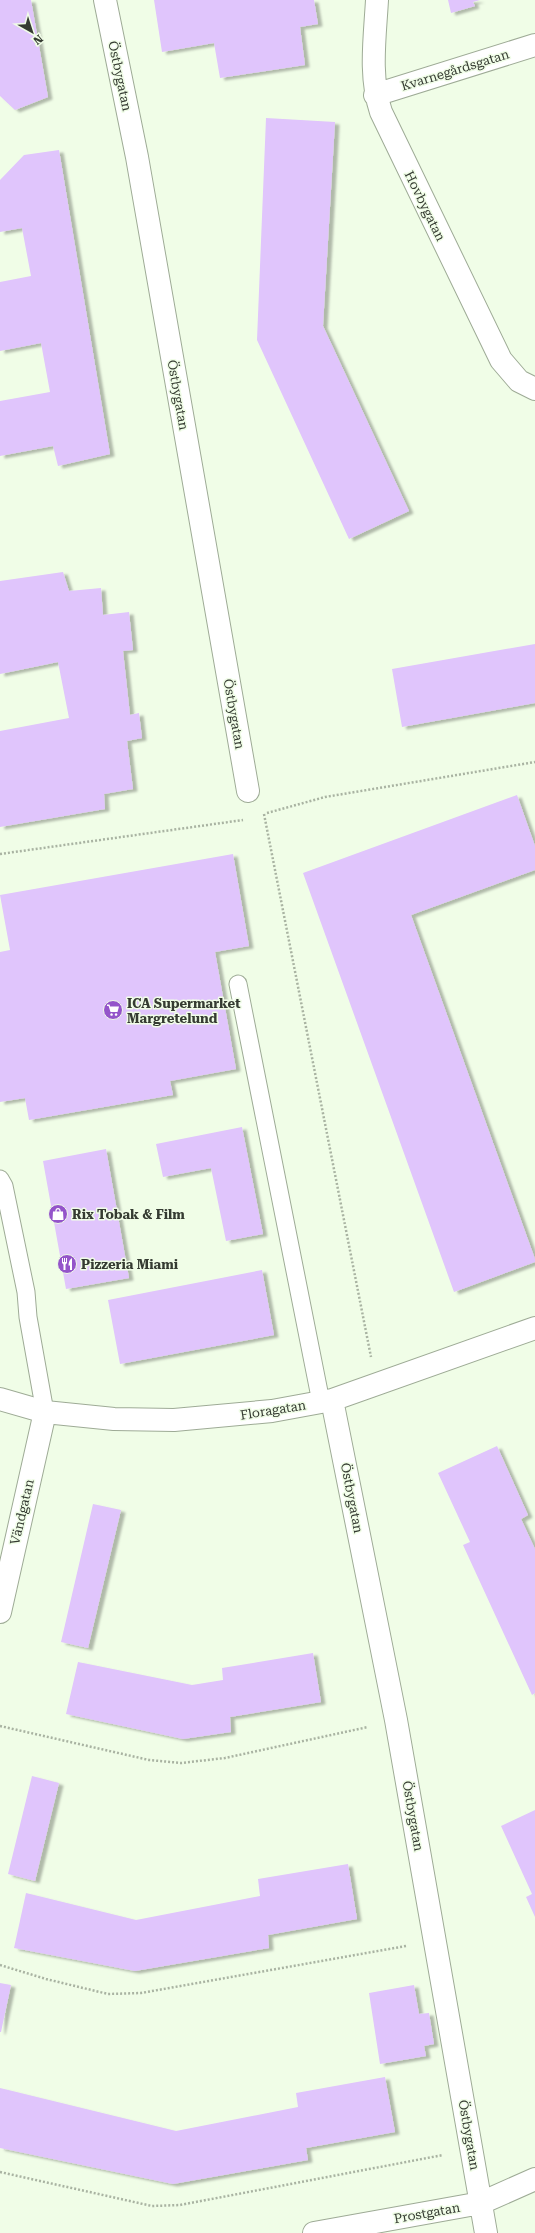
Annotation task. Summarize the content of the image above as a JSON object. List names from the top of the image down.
{
  "streets": {
    "street": [
      "Kvarnegårdsgatan",
      "Östbygatan",
      "Hovbygatan",
      "Floragatan",
      "Vändgatan",
      "Prostgatan"
    ]
  },
  "crossings": [
    ["Kvarnegårdsgatan", "Hovbygatan"],
    ["Östbygatan", "Floragatan"],
    ["Östbygatan", "Prostgatan"],
    ["Floragatan", "Vändgatan"]
  ],
  "places": {
    "supermarket": ["ICA Supermarket Margretelund"],
    "shop": ["Rix Tobak & Film"],
    "restaurant": ["Pizzeria Miami"]
  },
  "north": "bottom right"
}
